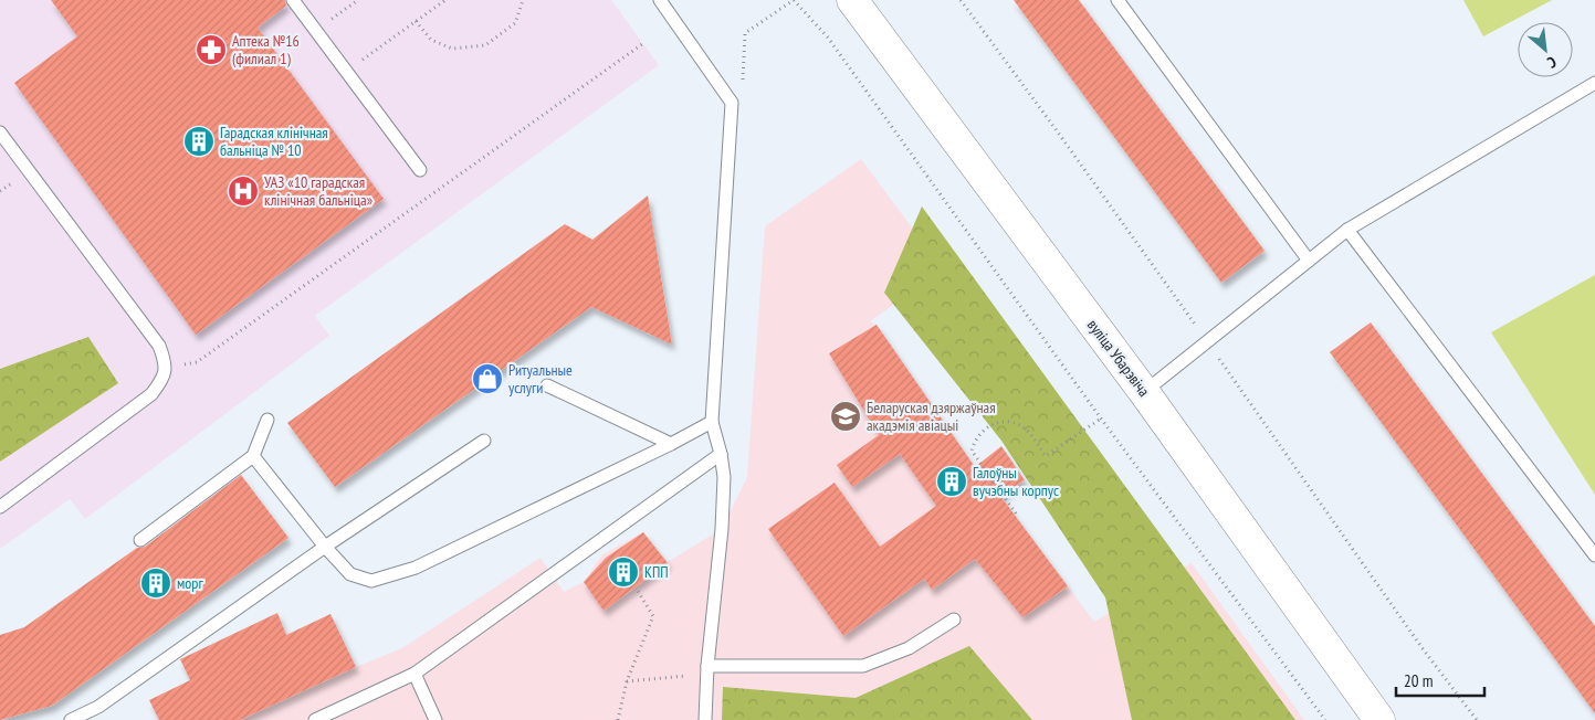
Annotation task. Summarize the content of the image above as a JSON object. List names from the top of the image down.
{
  "streets": {
    "main road": ["вуліца Убарэвіча"]
  },
  "places": {
    "pharmacy": ["Аптека №16 (филиал 1)"],
    "building": [
      "Гарадская клінічная бальніца № 10",
      "Галоўны вучэбны корпус",
      "КПП",
      "морг"
    ],
    "hospital": ["УАЗ «10 гарадская клінічная бальніца»"],
    "shop": ["Ритуальные услуги"],
    "school or university": ["Беларуская дзяржаўная акадэмія авіацыі"]
  },
  "scale_bar": "20 m",
  "north": "bottom right"
}
